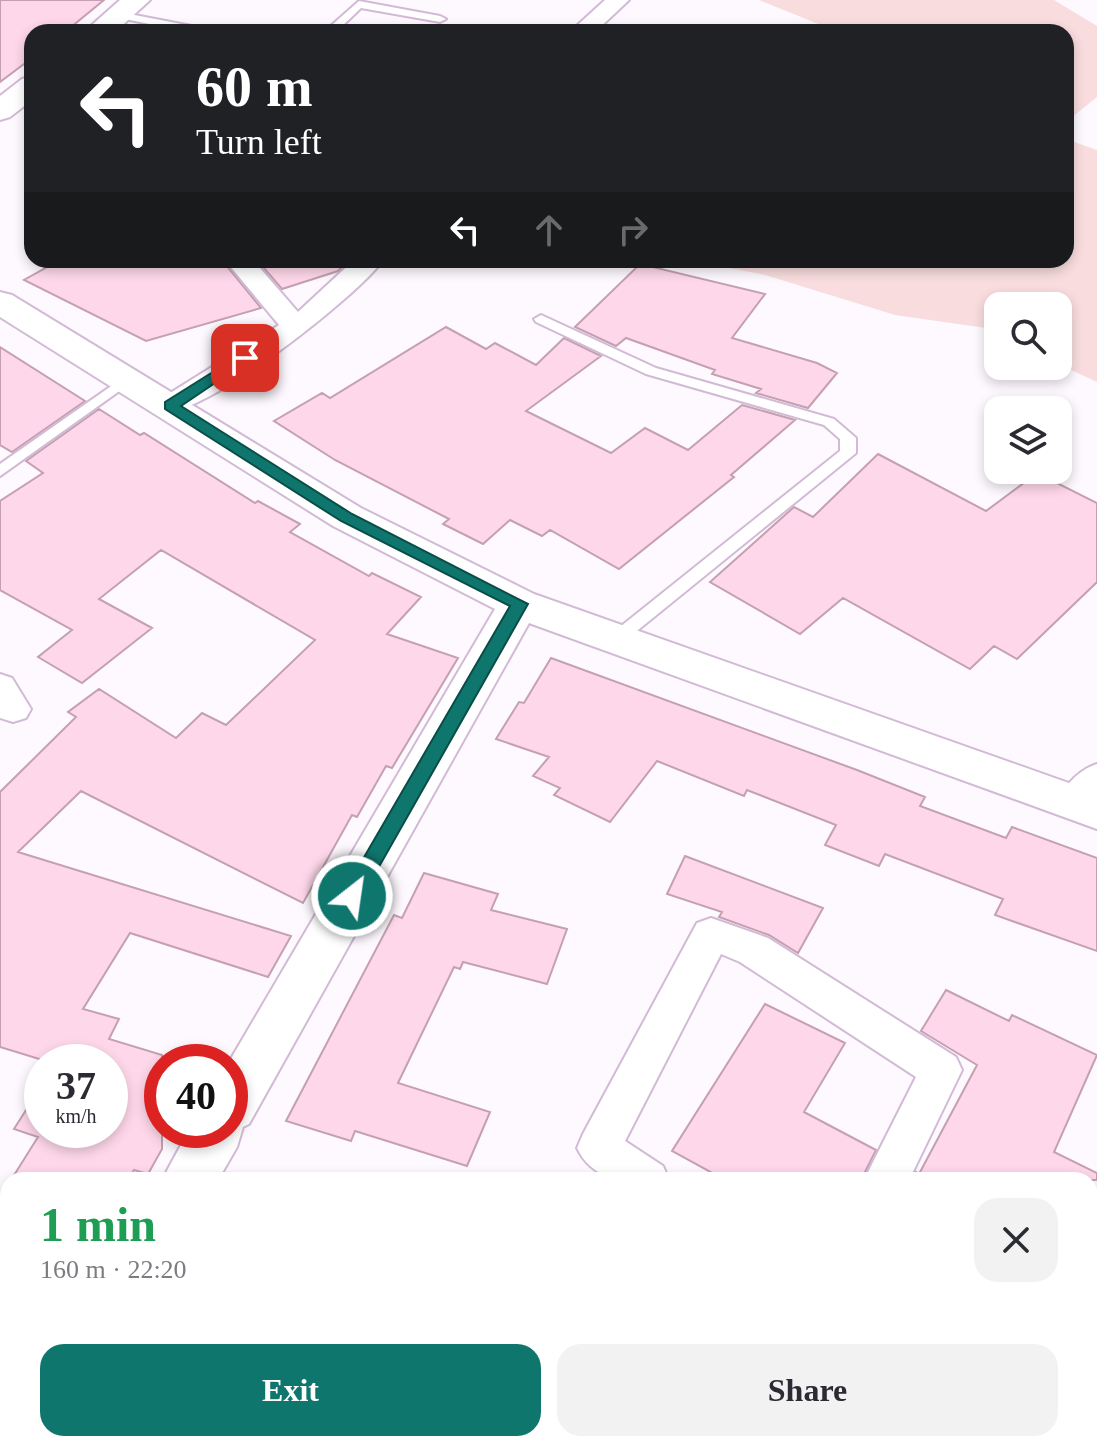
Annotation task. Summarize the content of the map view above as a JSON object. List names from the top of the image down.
{
  "page": {
    "turn": ["60 m", "Turn left"],
    "speed": "37 km/h",
    "limit": "40",
    "heading": ["1 min", "160 m · 22:20"],
    "buttons": ["Exit", "Share"]
  }
}
